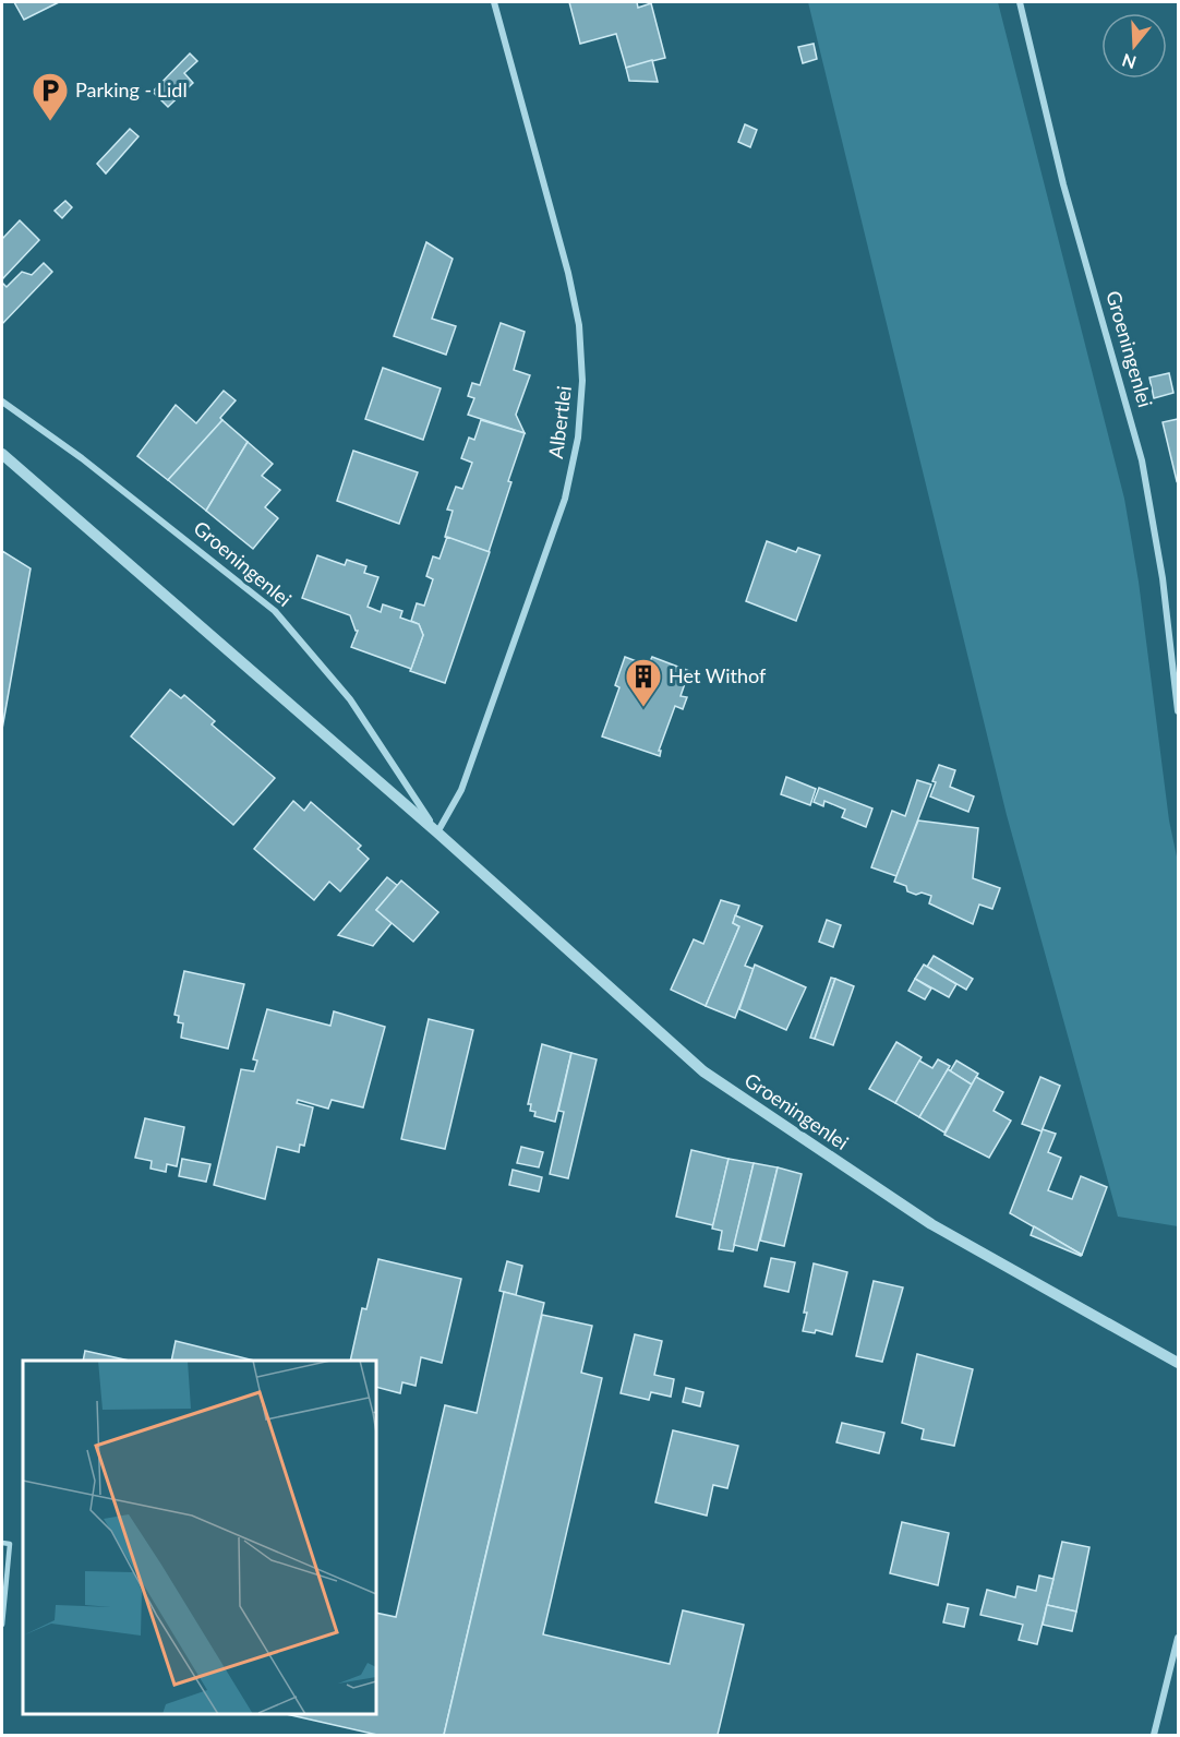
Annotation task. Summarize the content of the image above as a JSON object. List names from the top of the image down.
{
  "streets": {
    "street": ["Groeningenlei", "Albertlei"]
  },
  "crossings": [
    ["Groeningenlei", "Albertlei"]
  ],
  "places": {
    "parking": ["Parking - Lidl"],
    "building": ["Het Withof"]
  },
  "north": "bottom"
}
